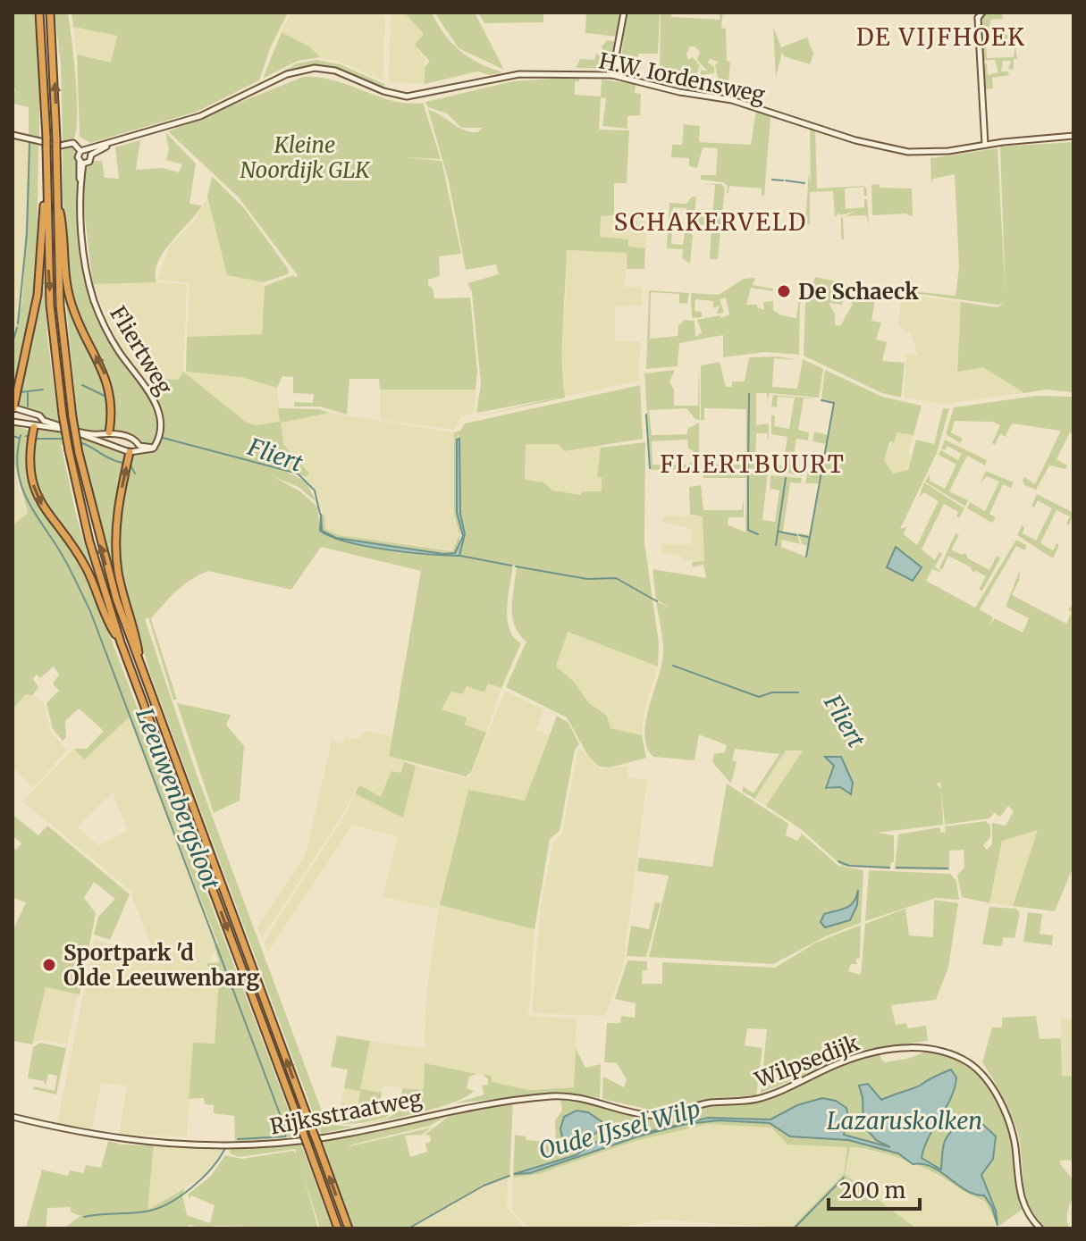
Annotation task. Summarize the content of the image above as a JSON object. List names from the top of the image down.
{
  "streets": {
    "main road": [
      "H.W. Iordensweg",
      "Fliertweg",
      "Wilpsedijk",
      "Rijksstraatweg"
    ]
  },
  "crossings": [
    ["H.W. Iordensweg", "Fliertweg"],
    ["Wilpsedijk", "Rijksstraatweg"]
  ],
  "districts": ["DE VIJFHOEK", "SCHAKERVELD", "FLIERTBUURT"],
  "water": [
    "Fliert",
    "Leeuwenbergsloot",
    "Lazaruskolken",
    "Oude IJssel Wilp"
  ],
  "parks": ["Kleine Noordijk GLK"],
  "places": ["De Schaeck", "Sportpark 'd Olde Leeuwenbarg"],
  "scale_bar": "200 m"
}
